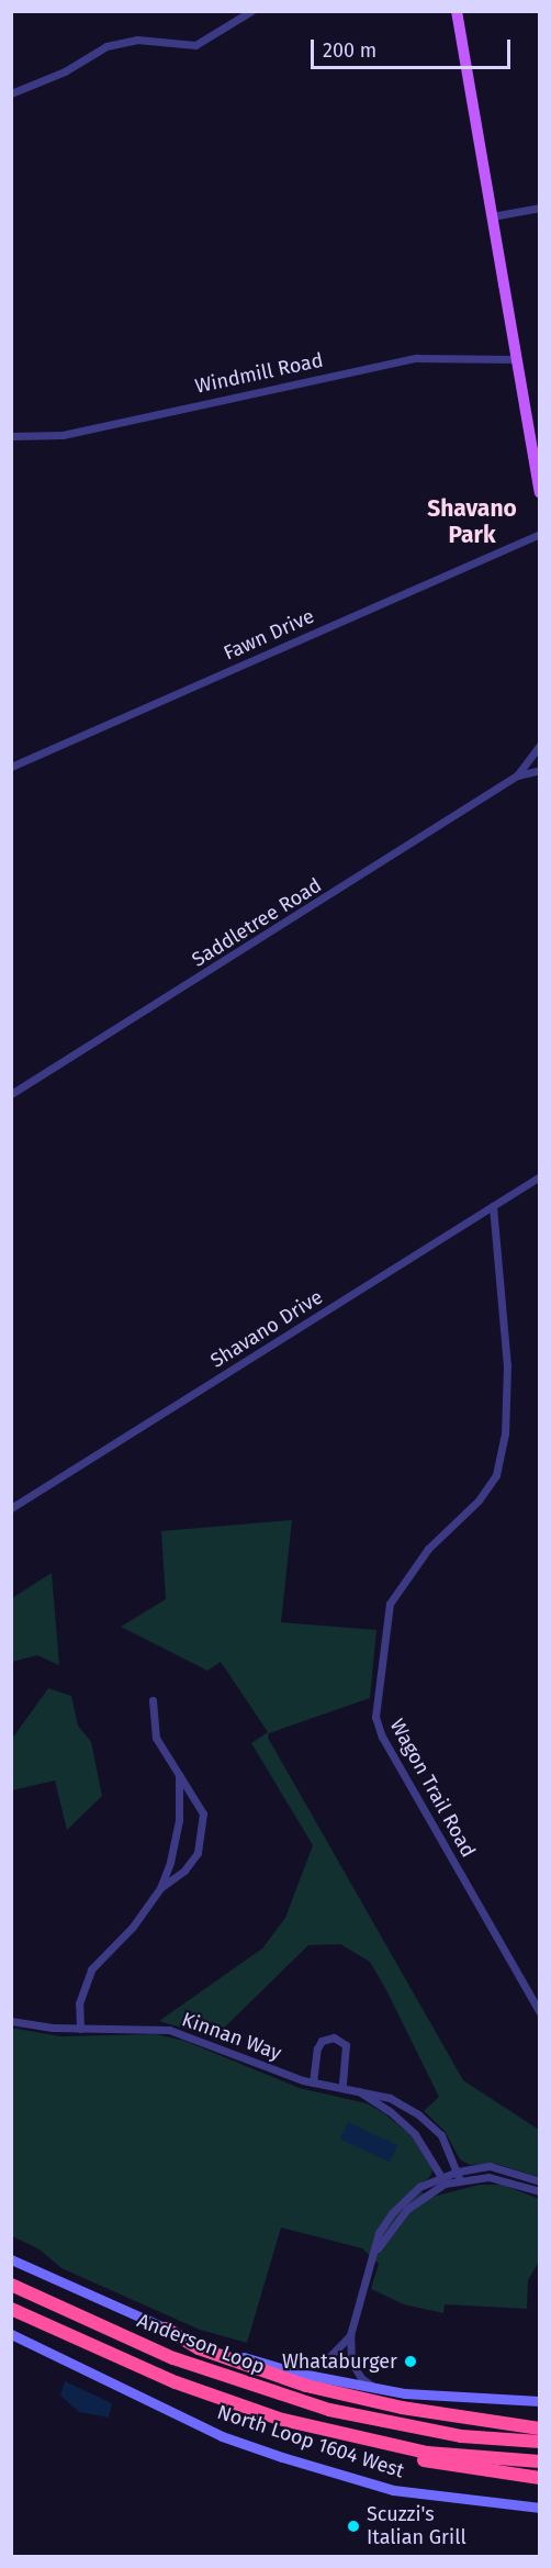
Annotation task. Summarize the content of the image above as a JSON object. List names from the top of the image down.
{
  "streets": {
    "highway": ["Anderson Loop"],
    "main road": ["North Loop 1604 West"],
    "street": [
      "Windmill Road",
      "Fawn Drive",
      "Saddletree Road",
      "Shavano Drive",
      "Wagon Trail Road",
      "Kinnan Way"
    ]
  },
  "crossings": [
    ["Shavano Drive", "Wagon Trail Road"]
  ],
  "districts": ["Shavano Park"],
  "places": ["Whataburger", "Scuzzi's Italian Grill"],
  "scale_bar": "200 m"
}
